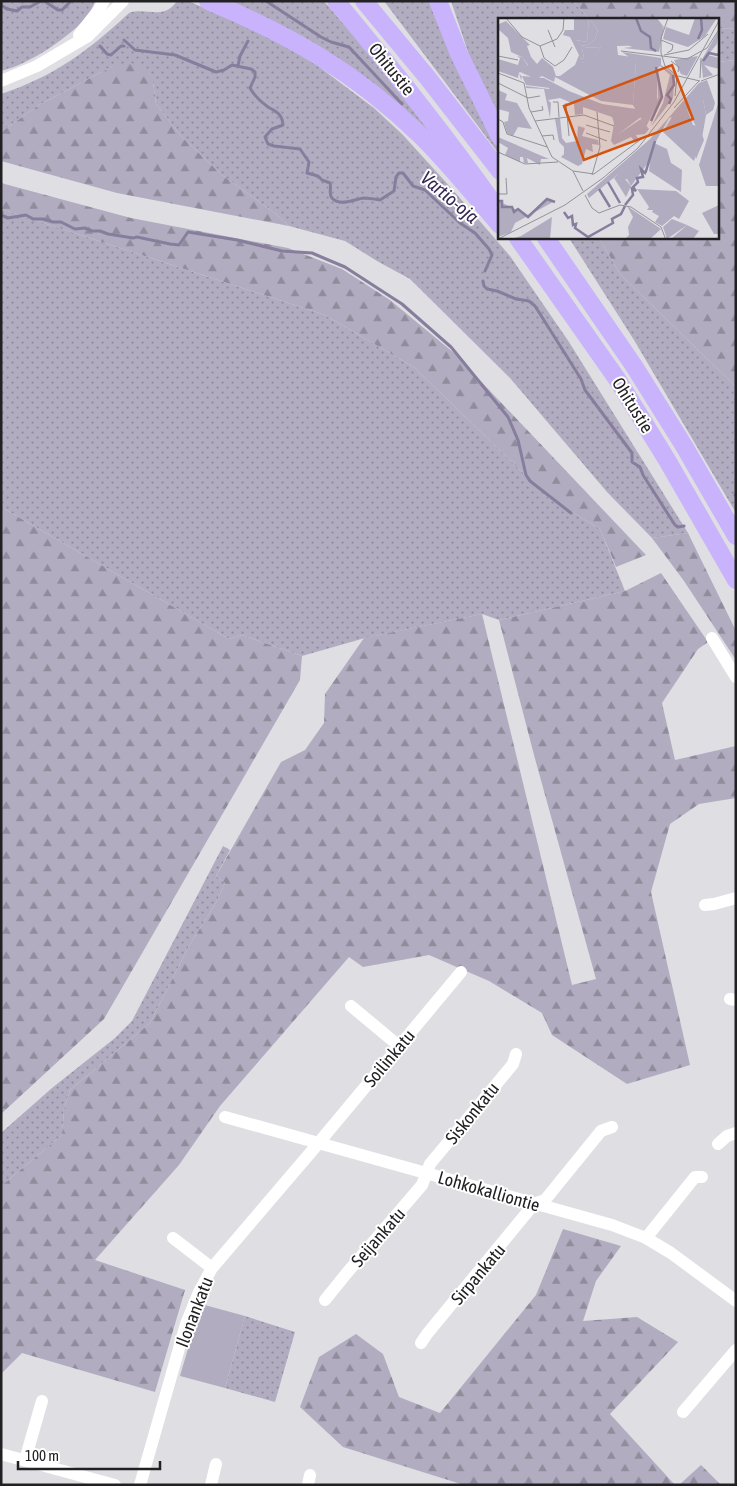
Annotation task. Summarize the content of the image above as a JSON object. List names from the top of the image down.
{
  "streets": {
    "highway": ["Ohitustie"],
    "street": [
      "Soilinkatu",
      "Siskonkatu",
      "Lohkokalliontie",
      "Seijankatu",
      "Sirpankatu",
      "Ilonankatu"
    ]
  },
  "crossings": [
    ["Soilinkatu", "Lohkokalliontie"],
    ["Soilinkatu", "Ilonankatu"],
    ["Siskonkatu", "Lohkokalliontie"],
    ["Siskonkatu", "Seijankatu"],
    ["Lohkokalliontie", "Seijankatu"],
    ["Lohkokalliontie", "Sirpankatu"],
    ["Lohkokalliontie", "Ilonankatu"]
  ],
  "water": ["Vartio-oja"],
  "scale_bar": "100 m"
}
